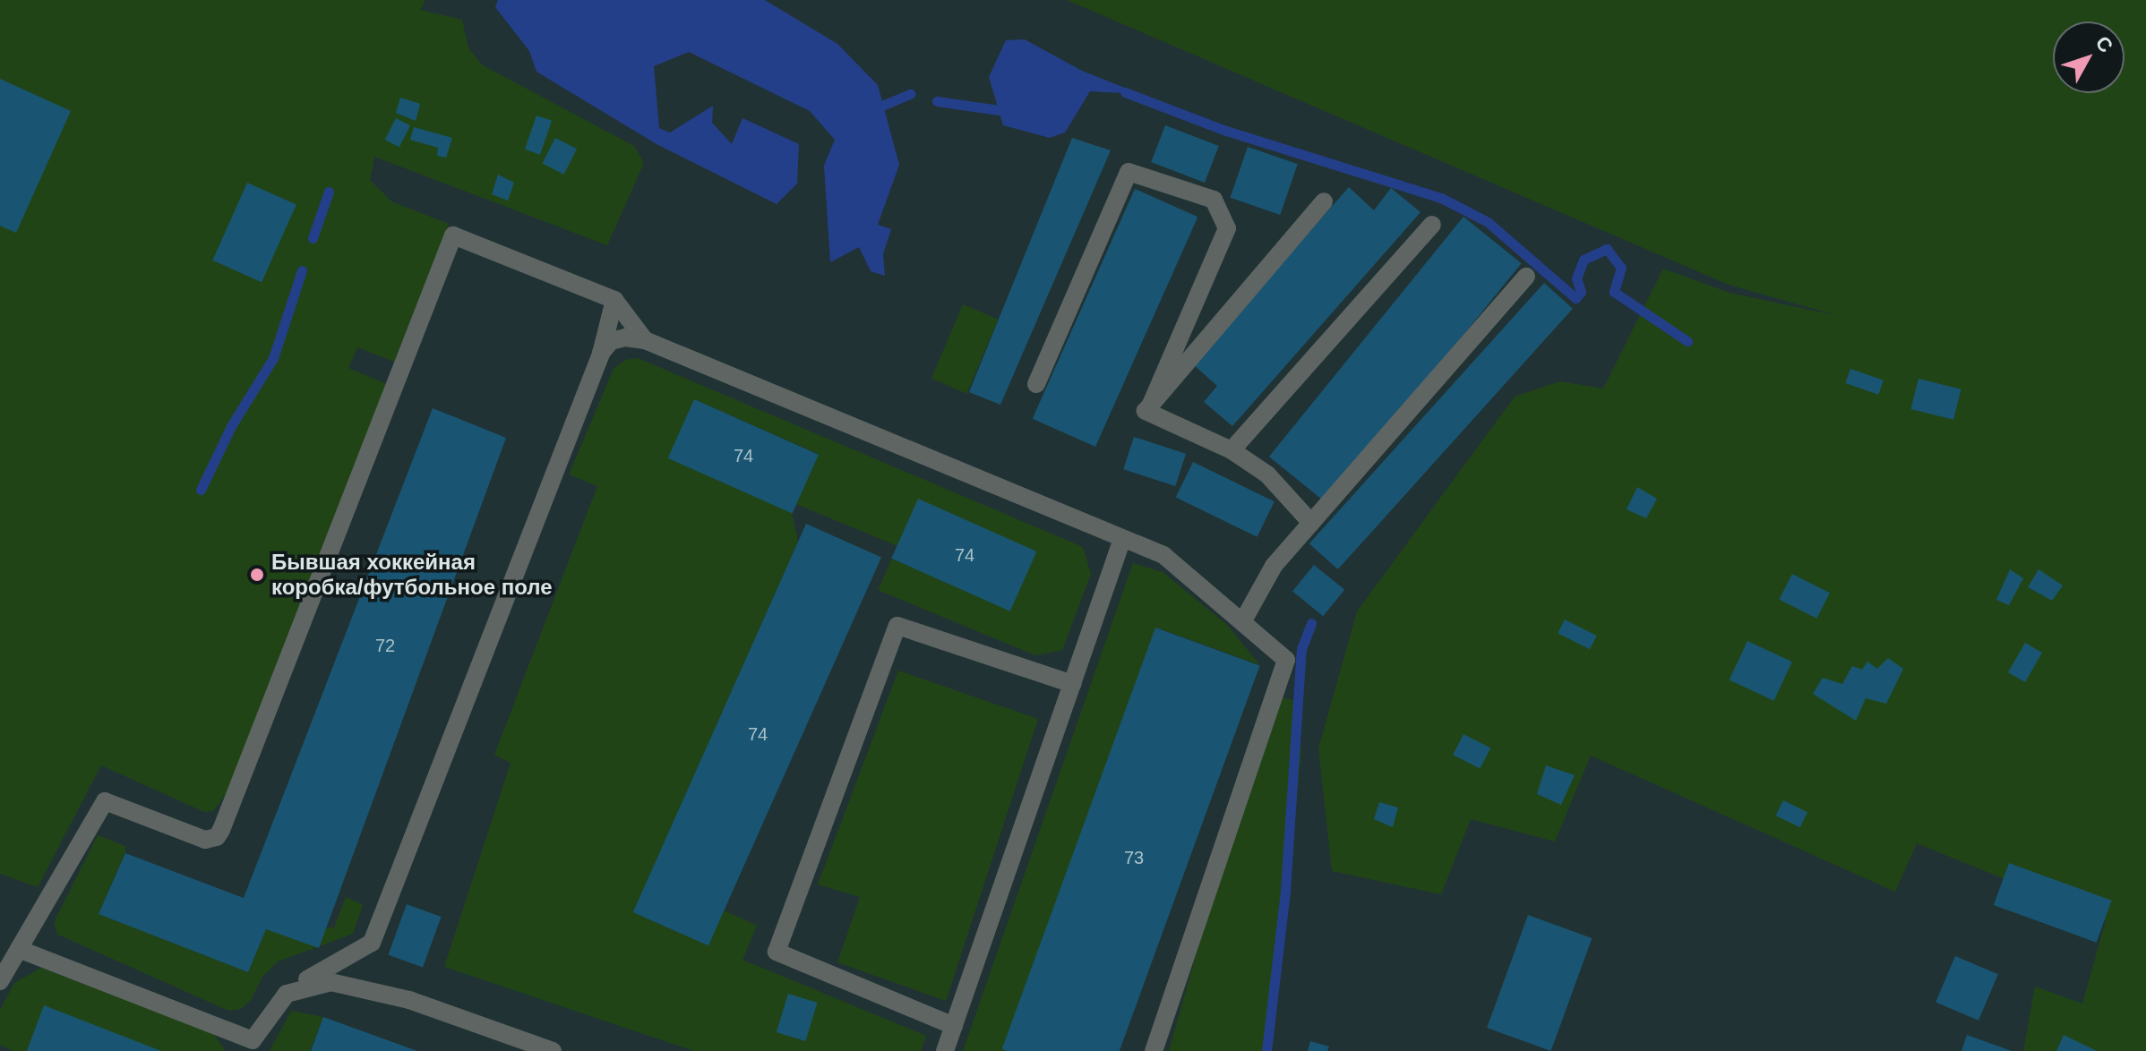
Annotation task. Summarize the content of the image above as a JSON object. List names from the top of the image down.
{
  "places": ["Бывшая хоккейная коробка/футбольное поле"],
  "house_numbers": [
    "74",
    "74",
    "72",
    "74",
    "73"
  ],
  "north": "top right"
}
